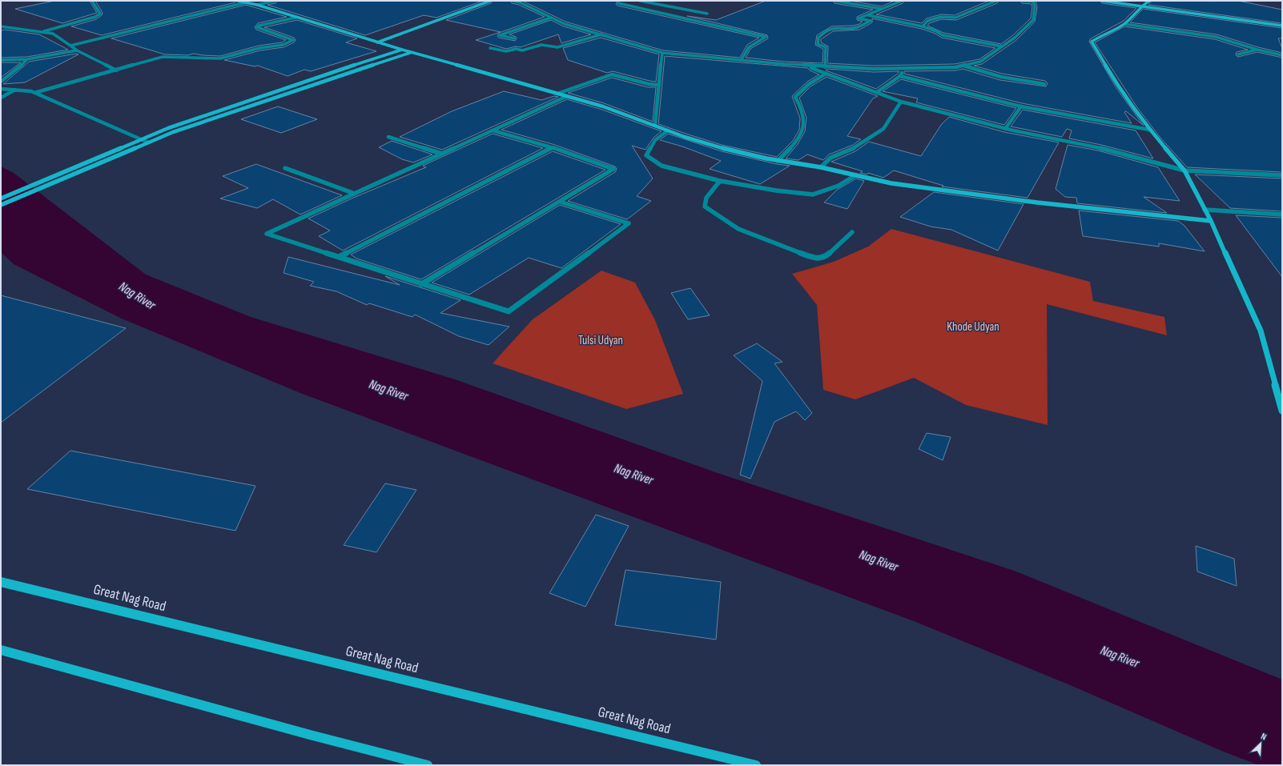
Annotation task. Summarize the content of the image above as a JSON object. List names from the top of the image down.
{
  "streets": {
    "street": ["Great Nag Road"]
  },
  "water": ["Nag River"],
  "parks": ["Khode Udyan", "Tulsi Udyan"],
  "north": "top right"
}
